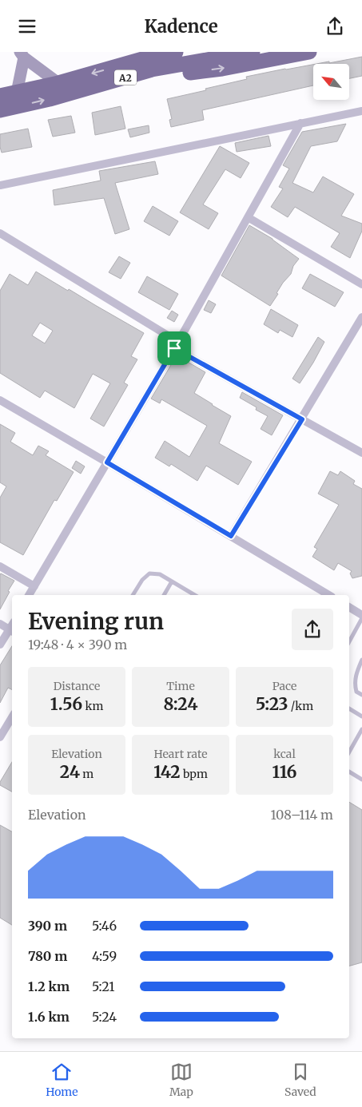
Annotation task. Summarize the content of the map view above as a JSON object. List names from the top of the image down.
{
  "streets": {
    "highway": ["A2"]
  },
  "north": "top left",
  "page": {
    "header": "Kadence",
    "heading": ["Evening run", "19:48 · 4 × 390 m"],
    "stats": [
      ["Distance", "1.56 km"],
      ["Time", "8:24"],
      ["Pace", "5:23 /km"],
      ["Elevation", "24 m"],
      ["Heart rate", "142 bpm"],
      ["kcal", "116"]
    ],
    "chart": ["Elevation", "108–114 m"],
    "list": [
      {
        "name": "390 m",
        "note": "5:46"
      },
      {
        "name": "780 m",
        "note": "4:59"
      },
      {
        "name": "1.2 km",
        "note": "5:21"
      },
      {
        "name": "1.6 km",
        "note": "5:24"
      }
    ],
    "tabs": ["Home", "Map", "Saved"]
  }
}
